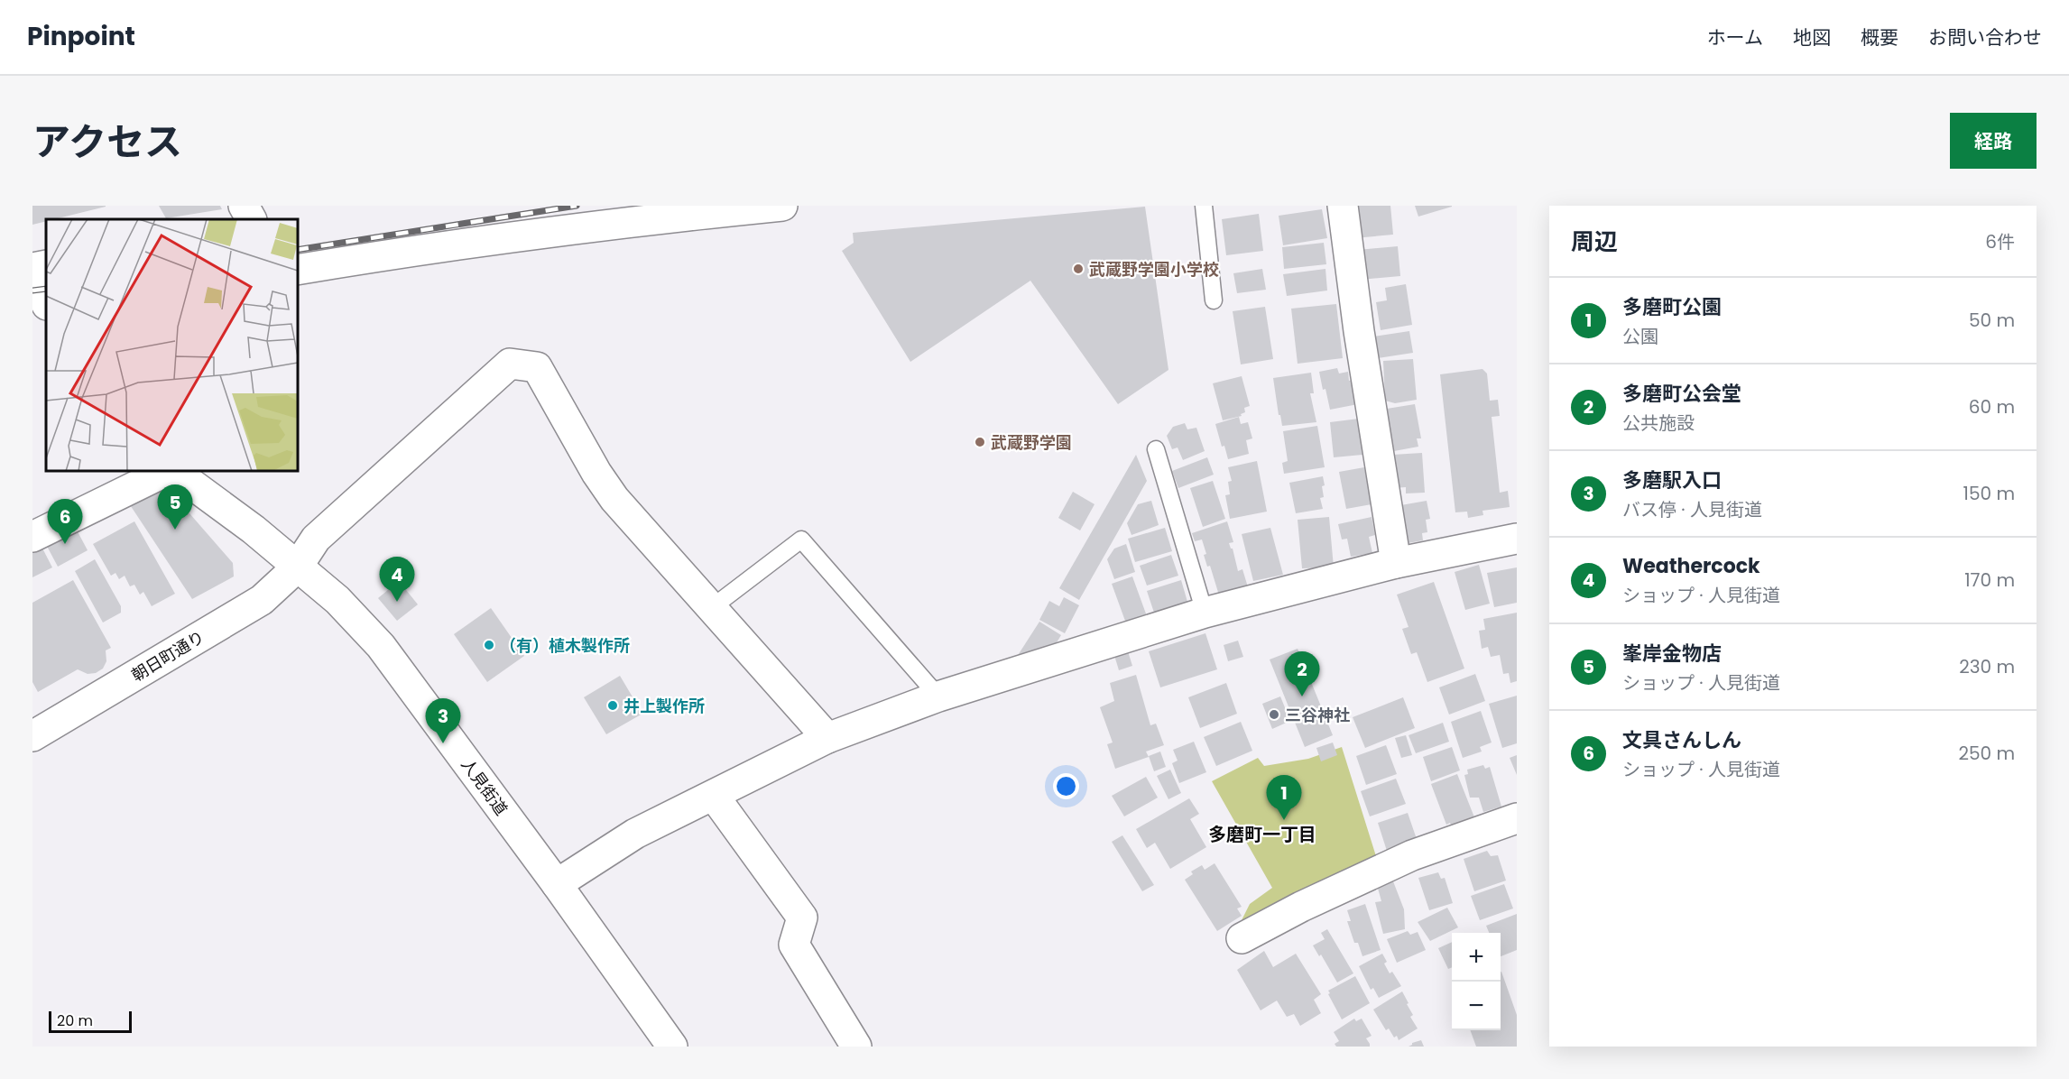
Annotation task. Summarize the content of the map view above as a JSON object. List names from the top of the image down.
{
  "streets": {
    "street": ["朝日町通り", "人見街道"]
  },
  "crossings": [
    ["朝日町通り", "人見街道"]
  ],
  "districts": ["多磨町一丁目"],
  "places": [
    "武蔵野学園小学校",
    "武蔵野学園",
    "（有）植木製作所",
    "井上製作所",
    "三谷神社"
  ],
  "scale_bar": "20 m",
  "page": {
    "header": "Pinpoint",
    "nav": [
      "ホーム",
      "地図",
      "概要",
      "お問い合わせ"
    ],
    "title": "アクセス",
    "buttons": "経路",
    "heading": ["周辺", "6件"],
    "list": [
      {
        "mark": "1",
        "name": "多磨町公園",
        "note": "公園",
        "value": "50 m"
      },
      {
        "mark": "2",
        "name": "多磨町公会堂",
        "note": "公共施設",
        "value": "60 m"
      },
      {
        "mark": "3",
        "name": "多磨駅入口",
        "note": "バス停 · 人見街道",
        "value": "150 m"
      },
      {
        "mark": "4",
        "name": "Weathercock",
        "note": "ショップ · 人見街道",
        "value": "170 m"
      },
      {
        "mark": "5",
        "name": "峯岸金物店",
        "note": "ショップ · 人見街道",
        "value": "230 m"
      },
      {
        "mark": "6",
        "name": "文具さんしん",
        "note": "ショップ · 人見街道",
        "value": "250 m"
      }
    ],
    "pins": [
      "5",
      "6",
      "4",
      "2",
      "3",
      "1"
    ],
    "map_buttons": ["+", "−"],
    "scale": "20 m"
  }
}
